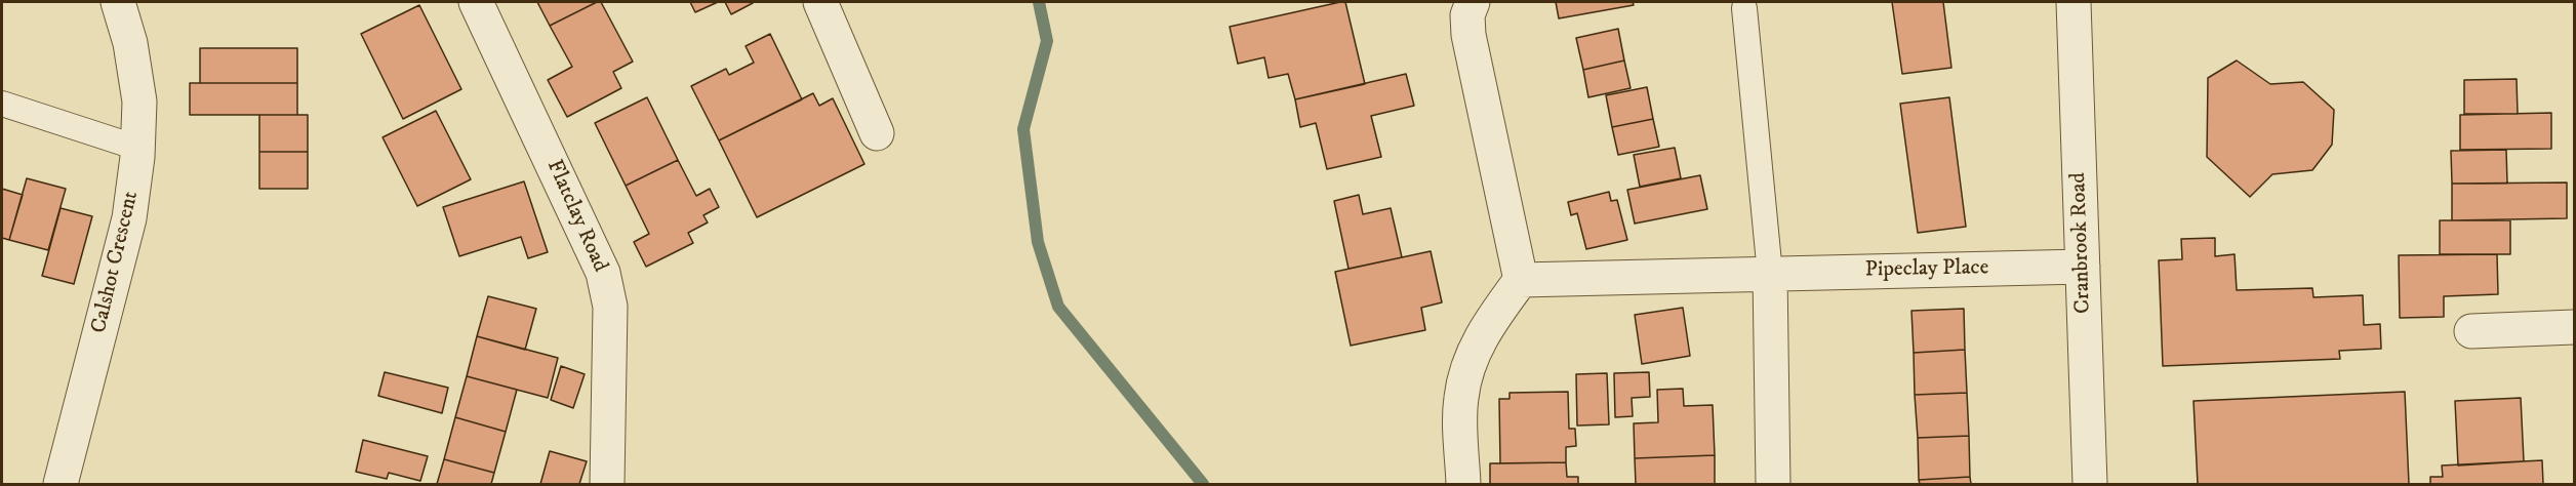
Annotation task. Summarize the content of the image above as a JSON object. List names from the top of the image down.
{
  "streets": {
    "street": [
      "Flatclay Road",
      "Cranbrook Road",
      "Calshot Crescent",
      "Pipeclay Place"
    ]
  },
  "crossings": [
    ["Cranbrook Road", "Pipeclay Place"]
  ]
}
